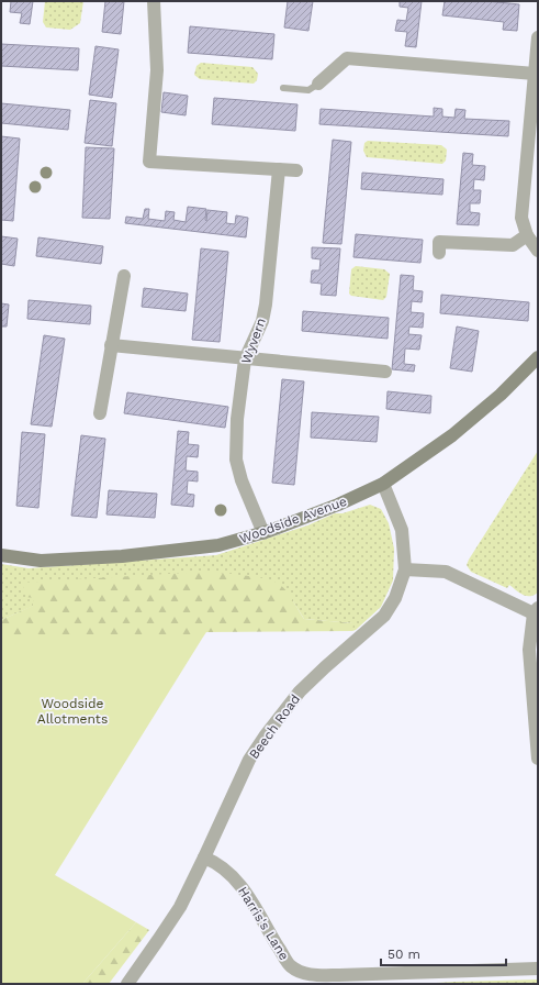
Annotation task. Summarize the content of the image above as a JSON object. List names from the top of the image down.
{
  "streets": {
    "street": [
      "Wyvern",
      "Woodside Avenue",
      "Beech Road",
      "Harris's Lane"
    ]
  },
  "crossings": [
    ["Wyvern", "Woodside Avenue"],
    ["Woodside Avenue", "Beech Road"],
    ["Beech Road", "Harris's Lane"]
  ],
  "parks": ["Woodside Allotments"],
  "scale_bar": "50 m"
}
